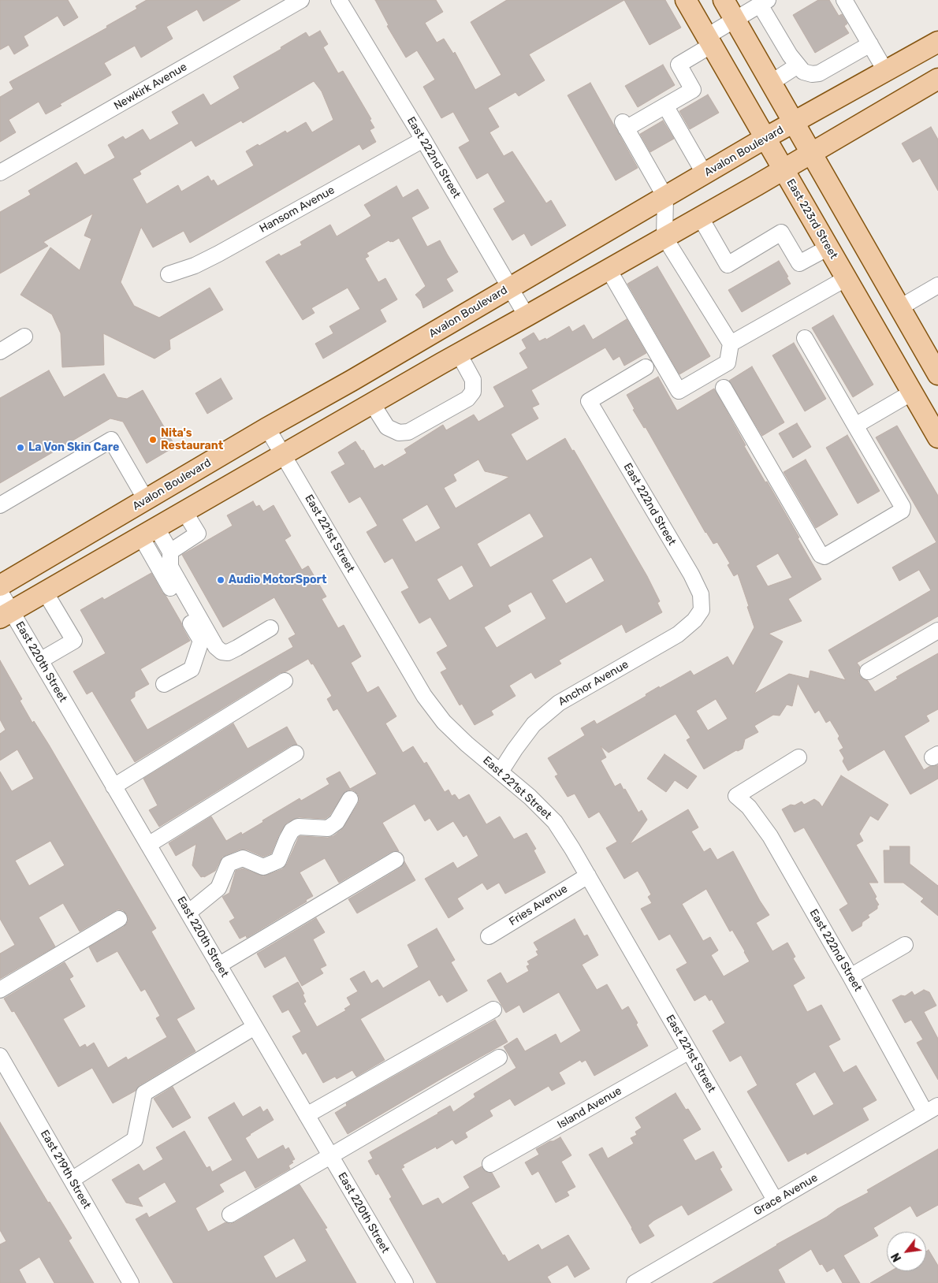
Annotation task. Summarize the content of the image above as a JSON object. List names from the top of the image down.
{
  "streets": {
    "main road": ["Avalon Boulevard", "East 223rd Street"],
    "street": [
      "Newkirk Avenue",
      "East 222nd Street",
      "Hansom Avenue",
      "East 221st Street",
      "East 220th Street",
      "Anchor Avenue",
      "Fries Avenue",
      "Island Avenue",
      "East 219th Street",
      "Grace Avenue"
    ]
  },
  "crossings": [
    ["Avalon Boulevard", "East 222nd Street"],
    ["Avalon Boulevard", "East 223rd Street"],
    ["Avalon Boulevard", "East 221st Street"],
    ["East 222nd Street", "Hansom Avenue"],
    ["East 222nd Street", "Anchor Avenue"],
    ["East 222nd Street", "Grace Avenue"],
    ["East 221st Street", "Anchor Avenue"],
    ["East 221st Street", "Fries Avenue"],
    ["East 221st Street", "Island Avenue"],
    ["East 221st Street", "Grace Avenue"]
  ],
  "places": ["Nita's Restaurant", "La Von Skin Care", "Audio MotorSport"],
  "north": "bottom left"
}
